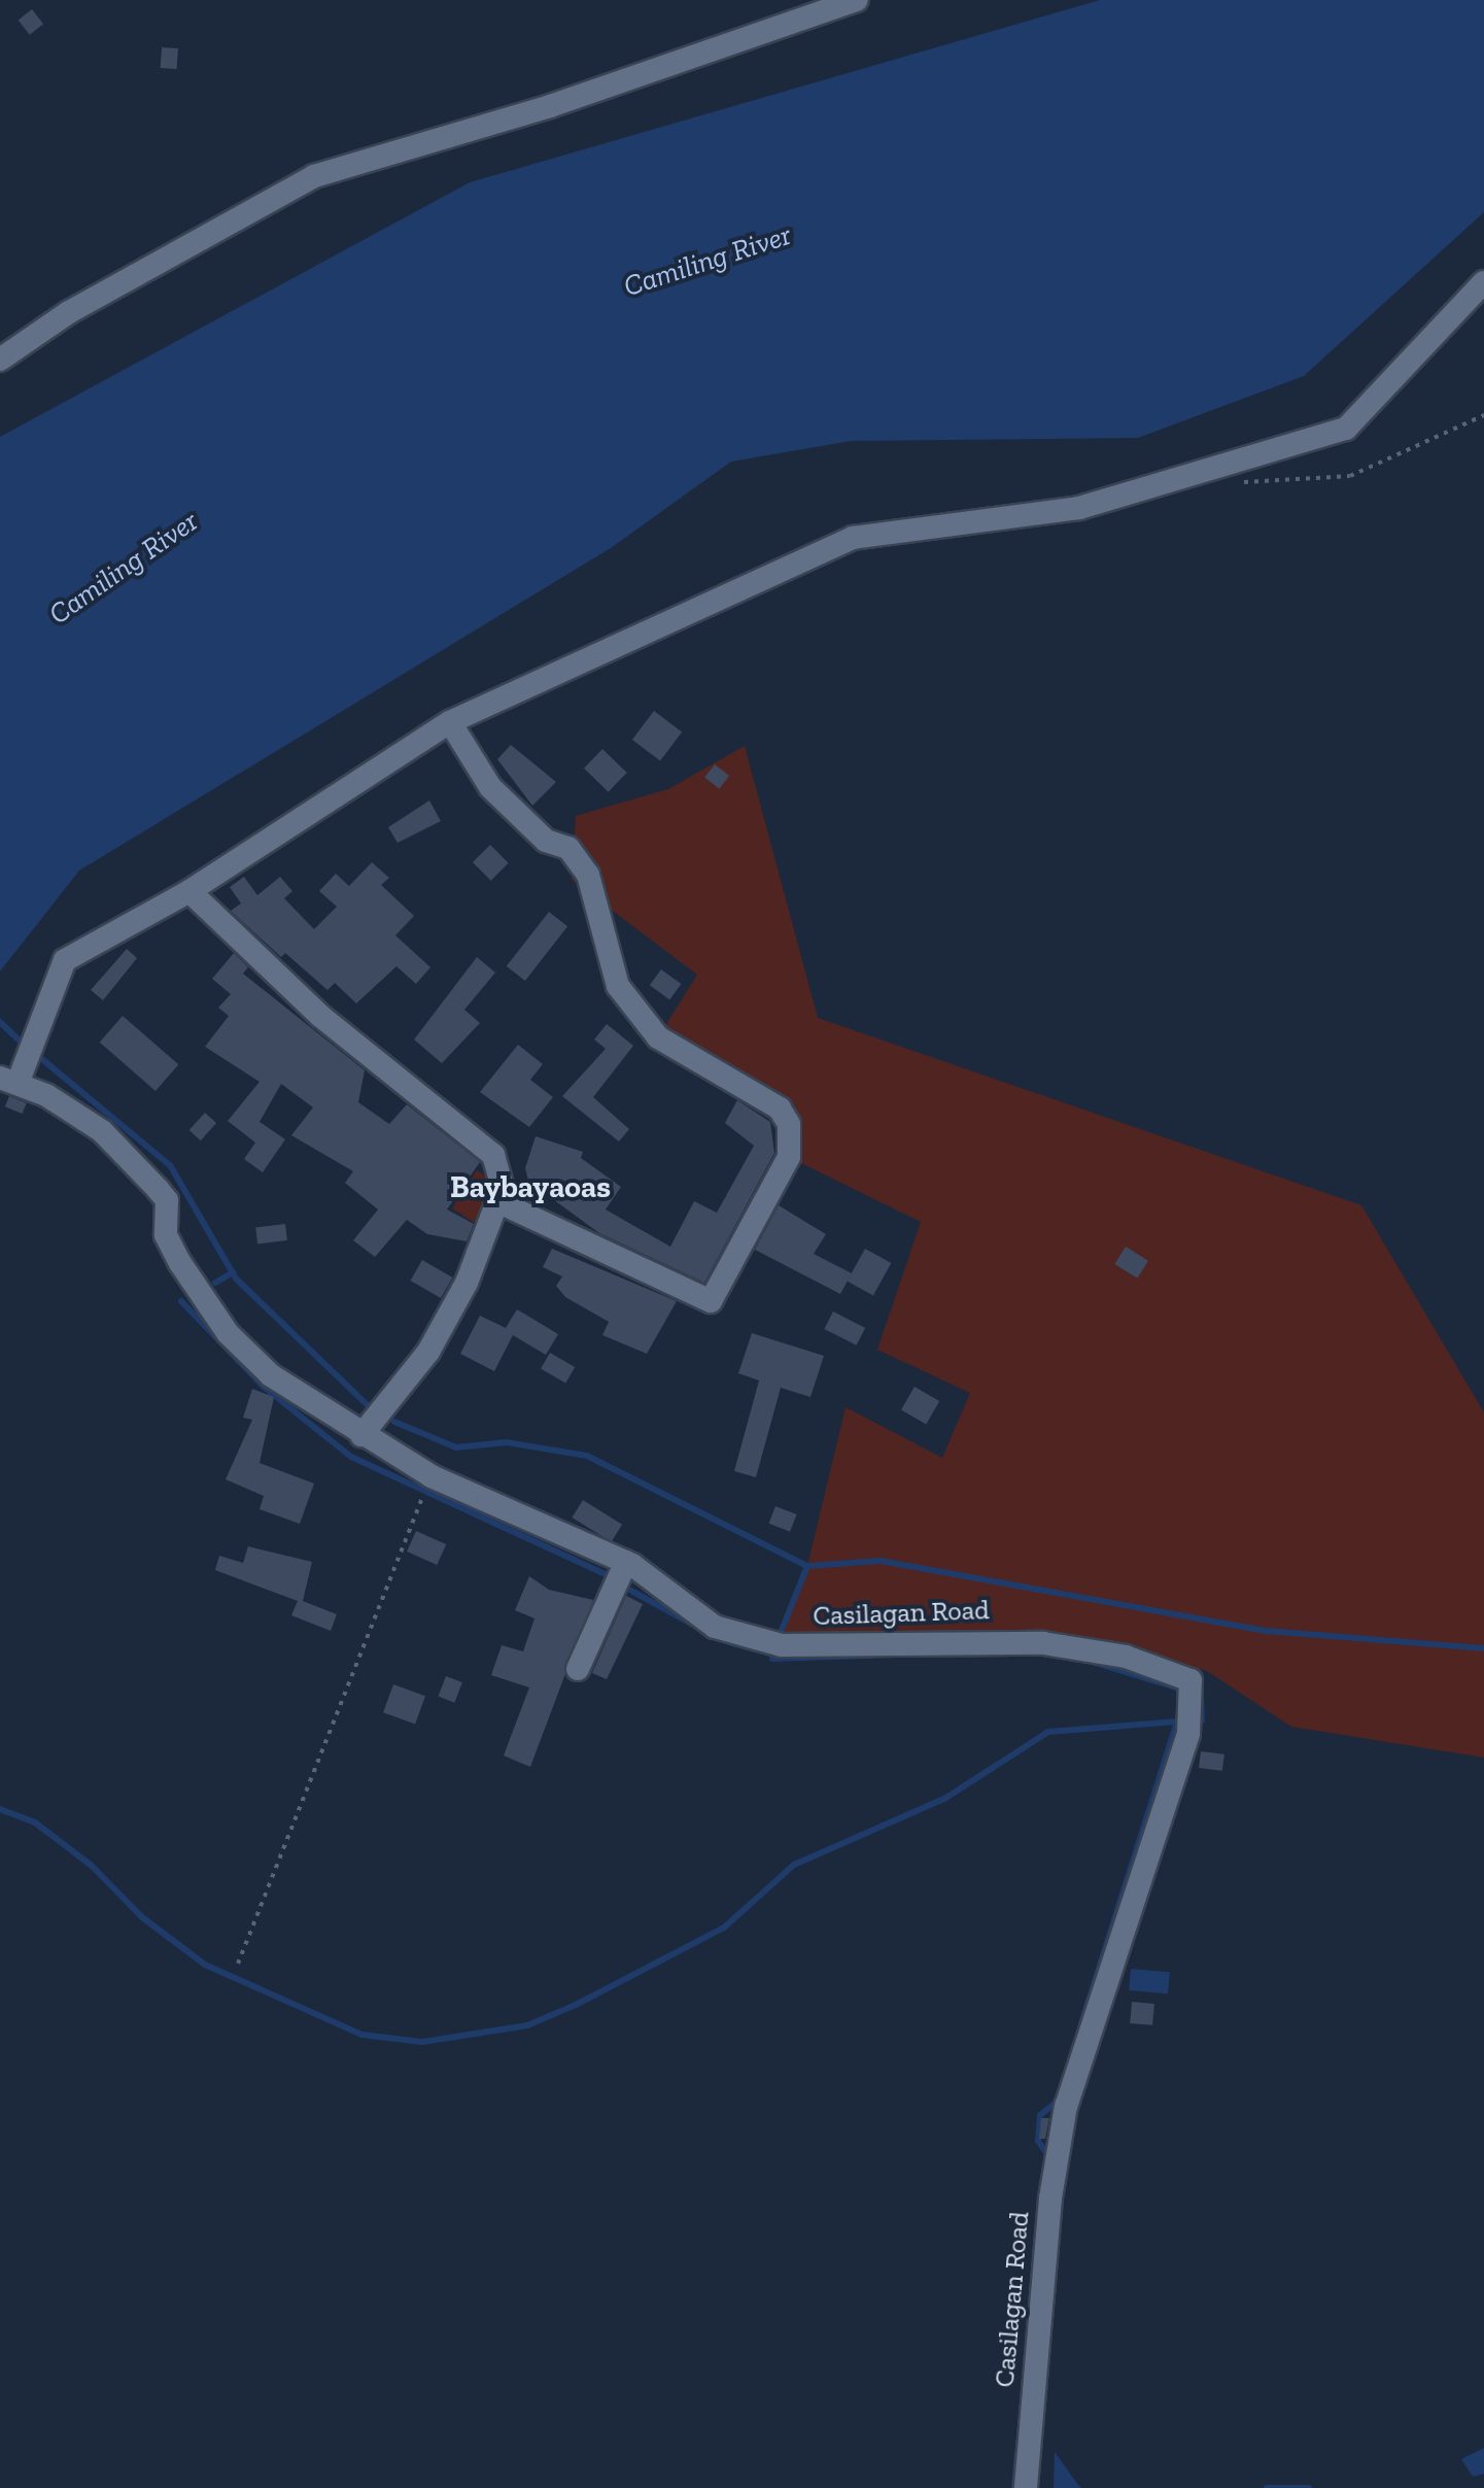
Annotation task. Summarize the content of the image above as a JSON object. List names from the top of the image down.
{
  "streets": {
    "street": ["Casilagan Road"]
  },
  "districts": ["Baybayaoas"],
  "water": ["Camiling River"]
}
